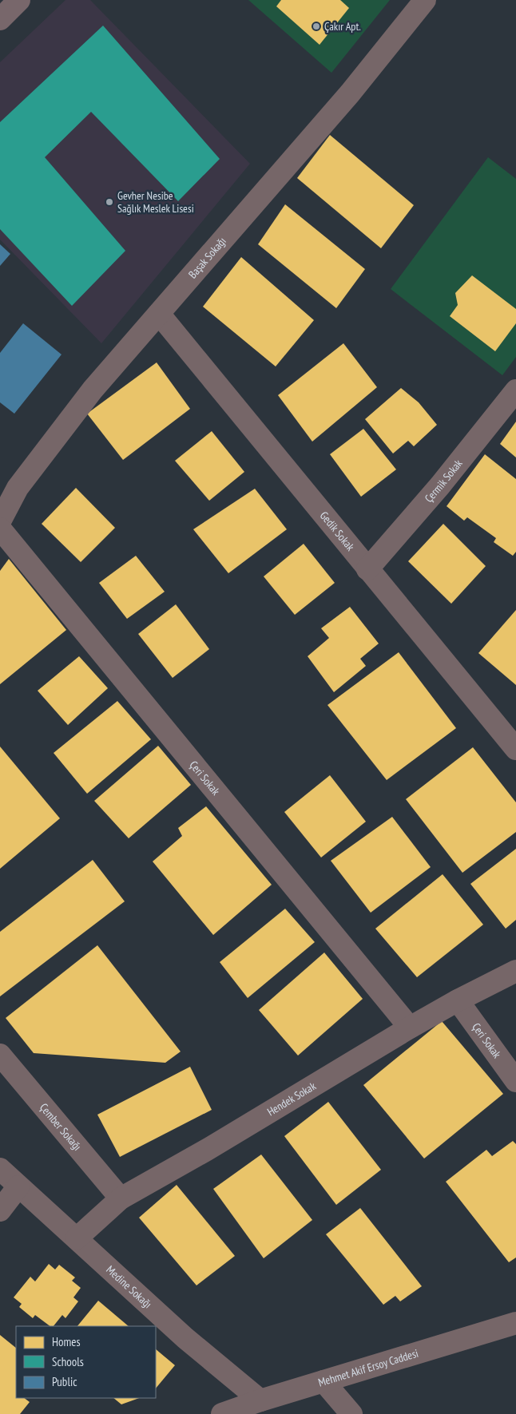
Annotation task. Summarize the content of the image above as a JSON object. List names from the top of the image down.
{
  "streets": {
    "street": [
      "Başak Sokağı",
      "Çermik Sokak",
      "Gedik Sokak",
      "Çeri Sokak",
      "Hendek Sokak",
      "Çember Sokağı",
      "Medine Sokağı",
      "Mehmet Akif Ersoy Caddesi"
    ]
  },
  "crossings": [
    ["Başak Sokağı", "Gedik Sokak"],
    ["Çermik Sokak", "Gedik Sokak"],
    ["Çeri Sokak", "Hendek Sokak"],
    ["Hendek Sokak", "Çember Sokağı"],
    ["Hendek Sokak", "Medine Sokağı"],
    ["Medine Sokağı", "Mehmet Akif Ersoy Caddesi"]
  ],
  "places": ["Çakır Apt.", "Gevher Nesibe Sağlık Meslek Lisesi"],
  "legend": ["Homes", "Schools", "Public"]
}
